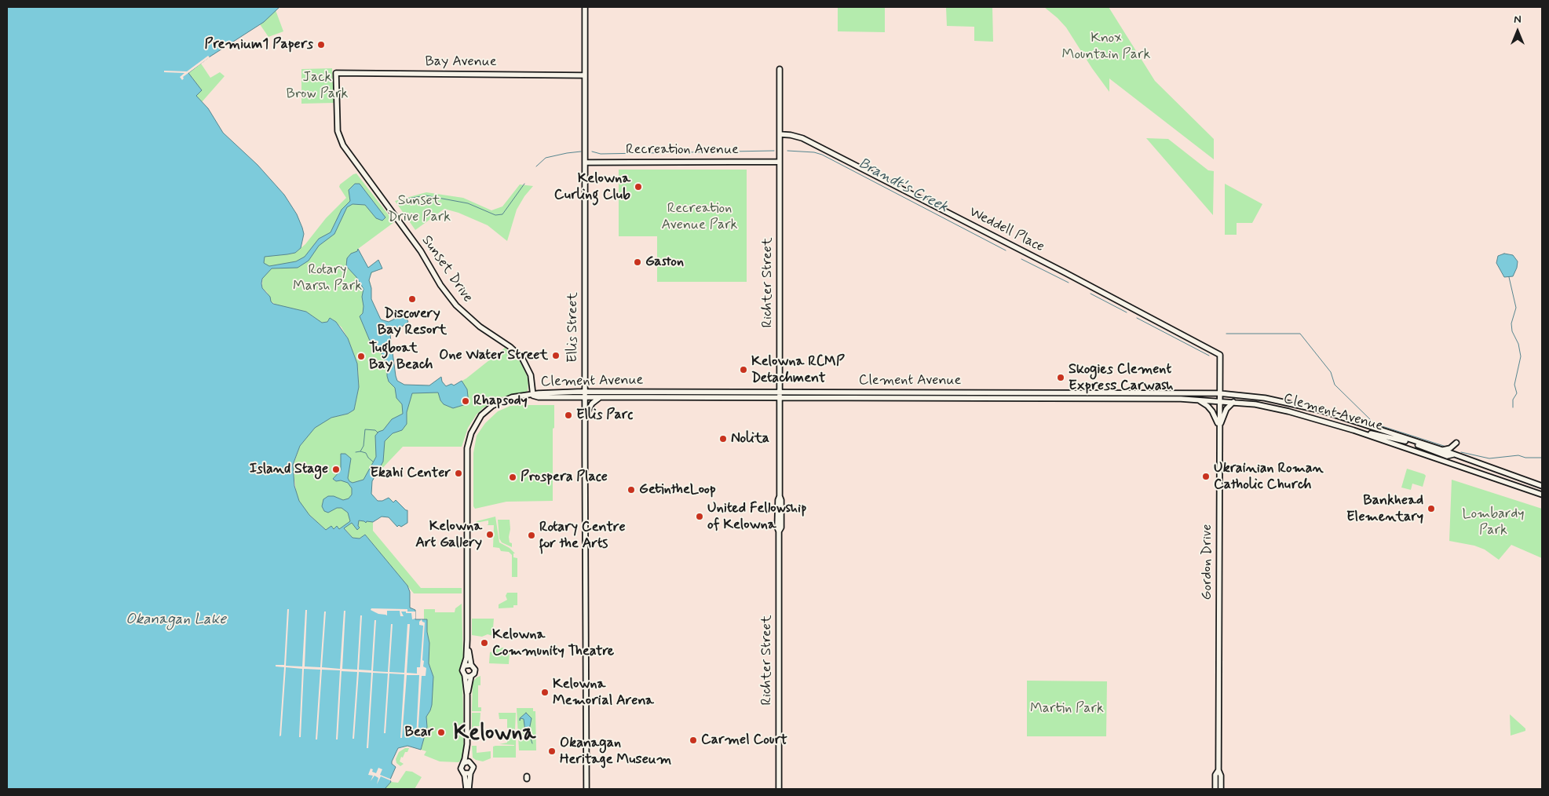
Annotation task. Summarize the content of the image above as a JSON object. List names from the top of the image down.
{
  "streets": {
    "main road": [
      "Bay Avenue",
      "Recreation Avenue",
      "Weddell Place",
      "Sunset Drive",
      "Richter Street",
      "Ellis Street",
      "Clement Avenue",
      "Gordon Drive"
    ]
  },
  "crossings": [
    ["Bay Avenue", "Sunset Drive"],
    ["Bay Avenue", "Ellis Street"],
    ["Recreation Avenue", "Richter Street"],
    ["Recreation Avenue", "Ellis Street"],
    ["Weddell Place", "Richter Street"],
    ["Weddell Place", "Gordon Drive"],
    ["Sunset Drive", "Clement Avenue"],
    ["Richter Street", "Clement Avenue"],
    ["Ellis Street", "Clement Avenue"],
    ["Clement Avenue", "Gordon Drive"]
  ],
  "districts": ["Kelowna"],
  "water": ["Brandt's Creek", "Okanagan Lake"],
  "parks": [
    "Knox Mountain Park",
    "Jack Brow Park",
    "Sunset Drive Park",
    "Recreation Avenue Park",
    "Rotary Marsh Park",
    "Lombardy Park",
    "Martin Park"
  ],
  "places": [
    "Premium1 Papers",
    "Kelowna Curling Club",
    "Gaston",
    "Discovery Bay Resort",
    "One Water Street",
    "Tugboat Bay Beach",
    "Kelowna RCMP Detachment",
    "Skogies Clement Express Carwash",
    "Rhapsody",
    "Ellis Parc",
    "Nolita",
    "Island Stage",
    "Ekahi Center",
    "Ukrainian Roman Catholic Church",
    "Prospera Place",
    "GetintheLoop",
    "Bankhead Elementary",
    "United Fellowship of Kelowna",
    "Kelowna Art Gallery",
    "Rotary Centre for the Arts",
    "Kelowna Community Theatre",
    "Kelowna Memorial Arena",
    "Bear",
    "Carmel Court",
    "Okanagan Heritage Museum"
  ],
  "north": "top"
}
